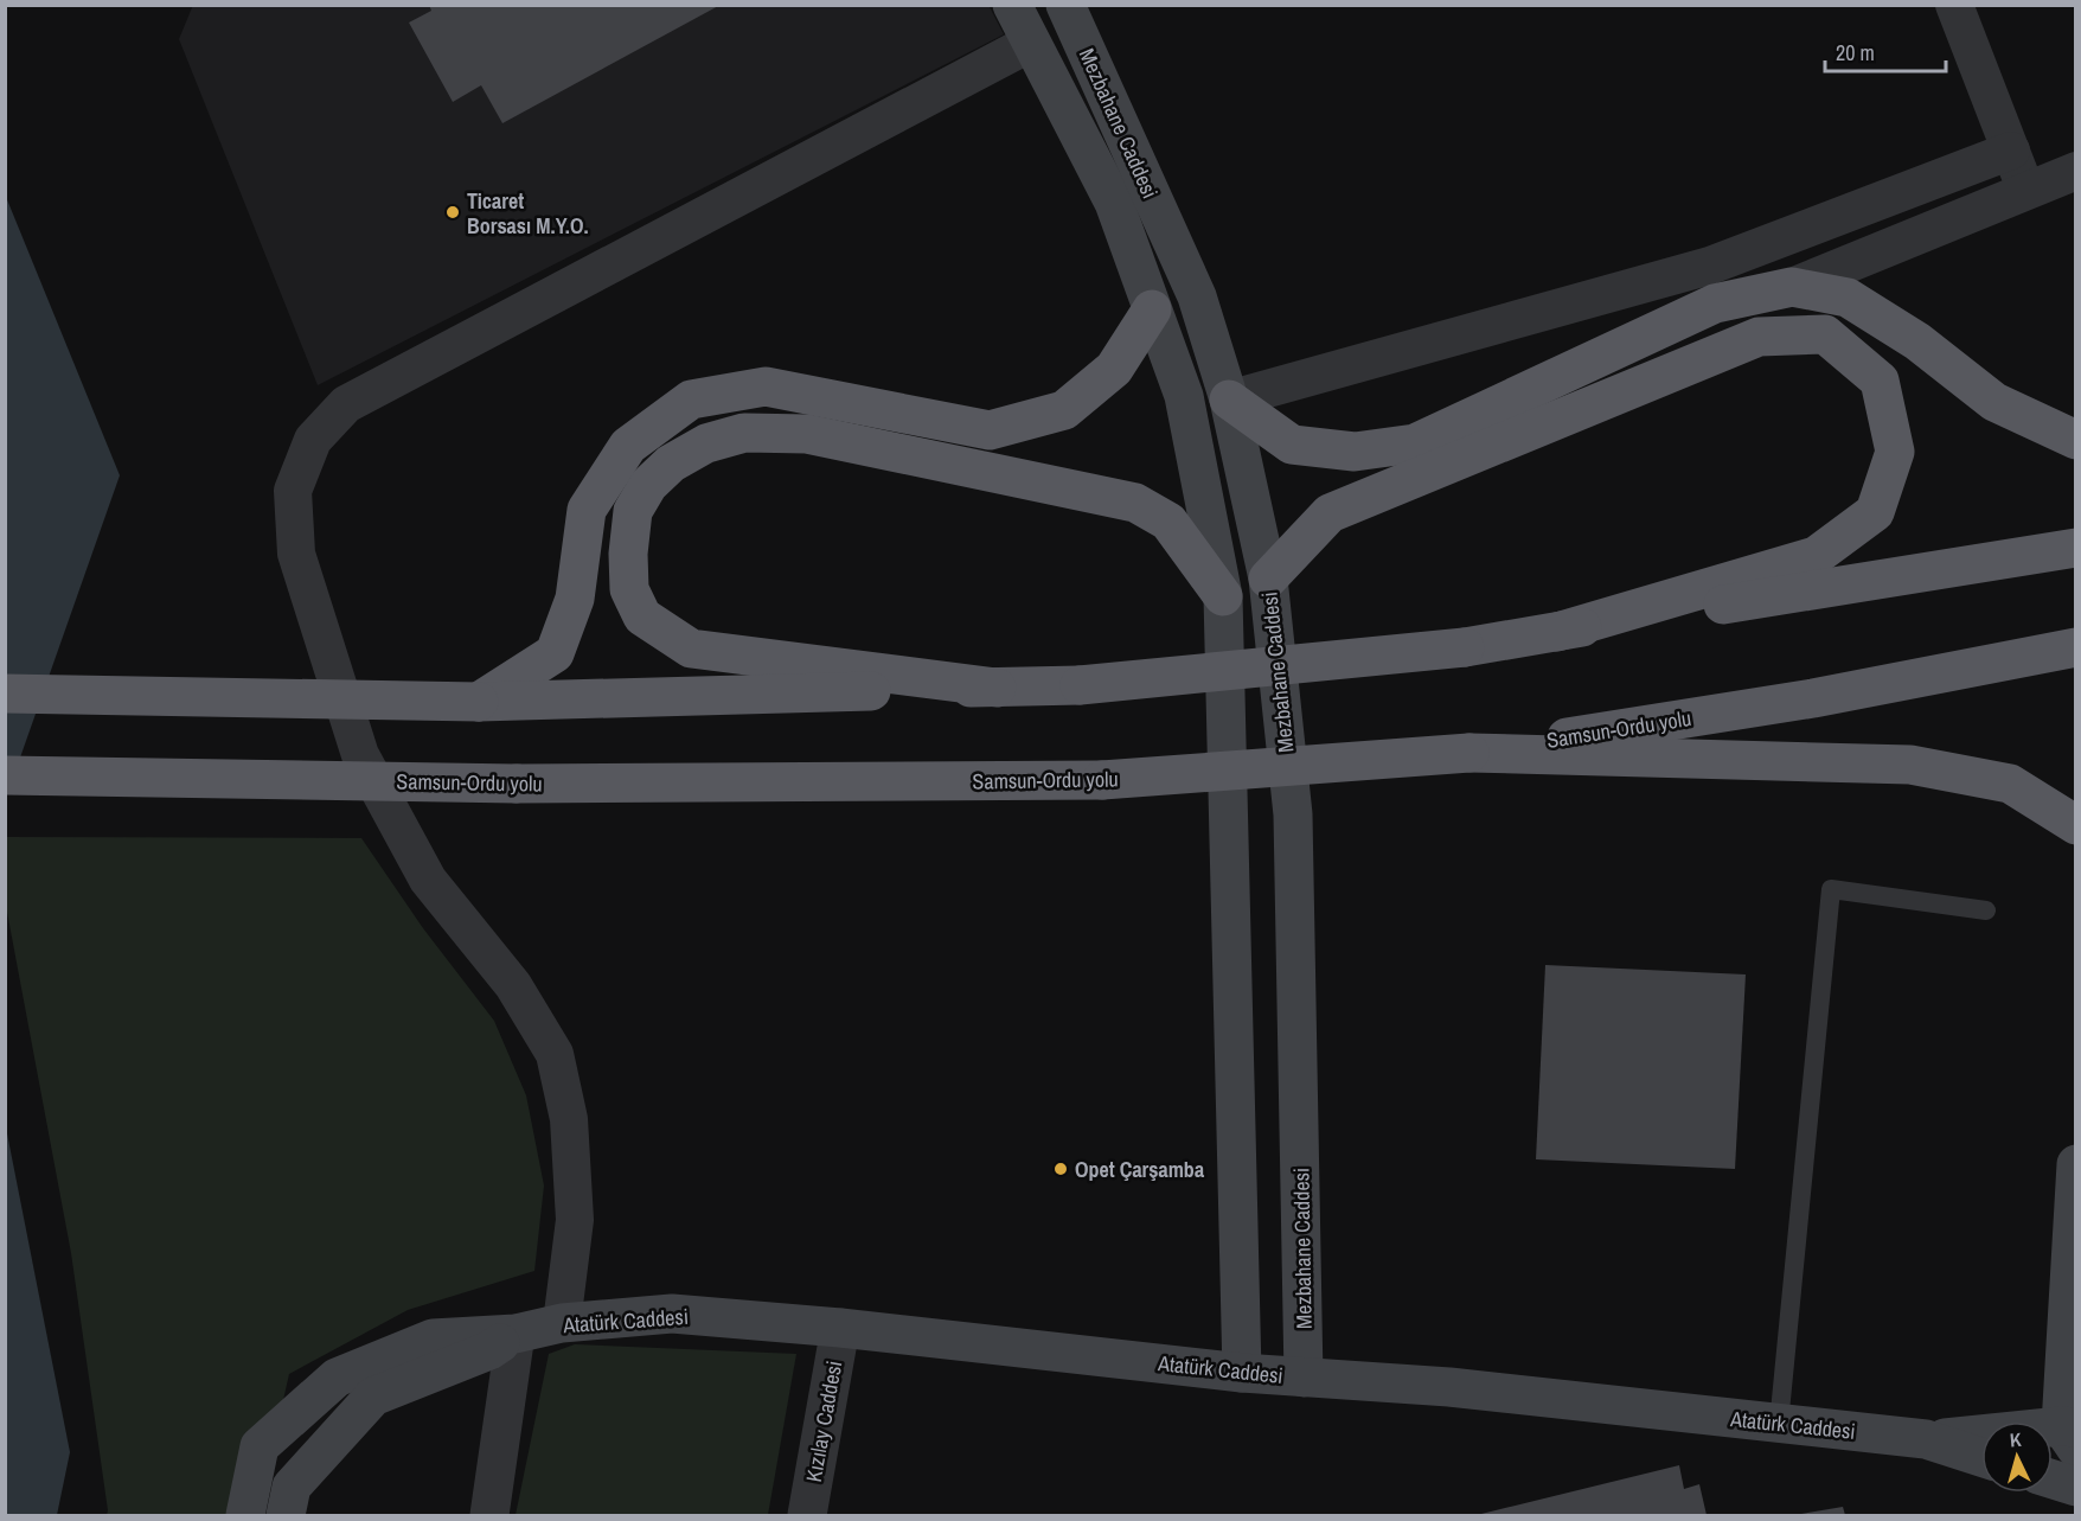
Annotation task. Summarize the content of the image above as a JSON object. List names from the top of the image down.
{
  "streets": {
    "highway": ["Samsun-Ordu yolu"],
    "main road": ["Mezbahane Caddesi", "Atatürk Caddesi"],
    "street": ["Kızılay Caddesi"]
  },
  "crossings": [
    ["Mezbahane Caddesi", "Atatürk Caddesi"],
    ["Atatürk Caddesi", "Kızılay Caddesi"]
  ],
  "places": ["Ticaret Borsası M.Y.O.", "Opet Çarşamba"],
  "scale_bar": "20 m",
  "north": "top"
}
